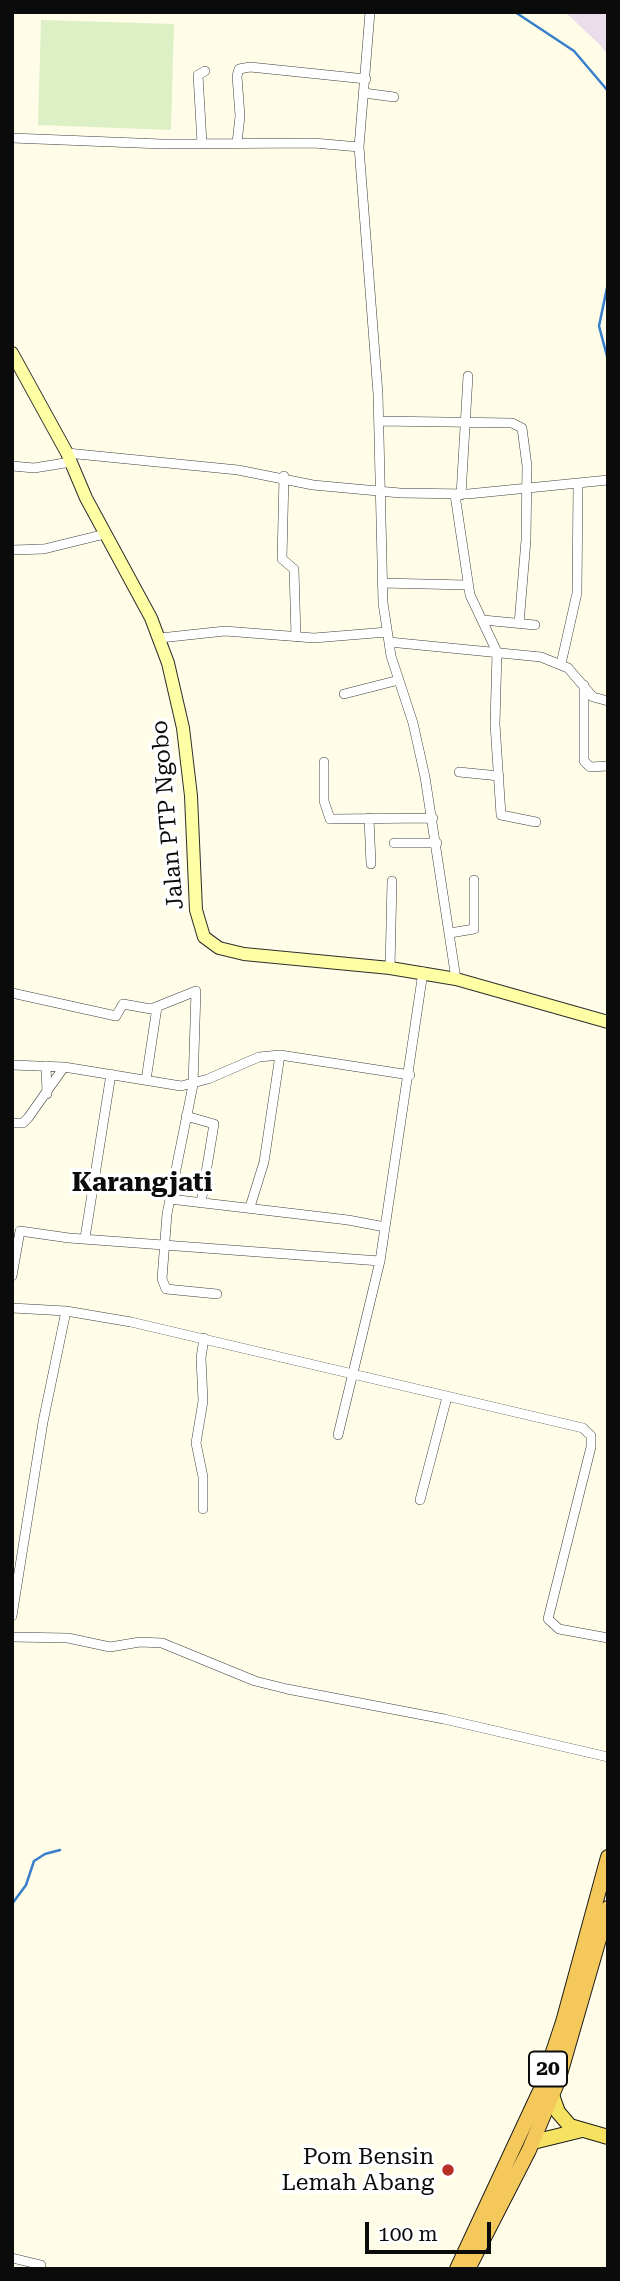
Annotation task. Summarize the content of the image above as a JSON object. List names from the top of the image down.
{
  "streets": {
    "highway": ["20"],
    "main road": ["Jalan PTP Ngobo"]
  },
  "districts": ["Karangjati"],
  "places": ["Pom Bensin Lemah Abang"],
  "scale_bar": "100 m"
}
